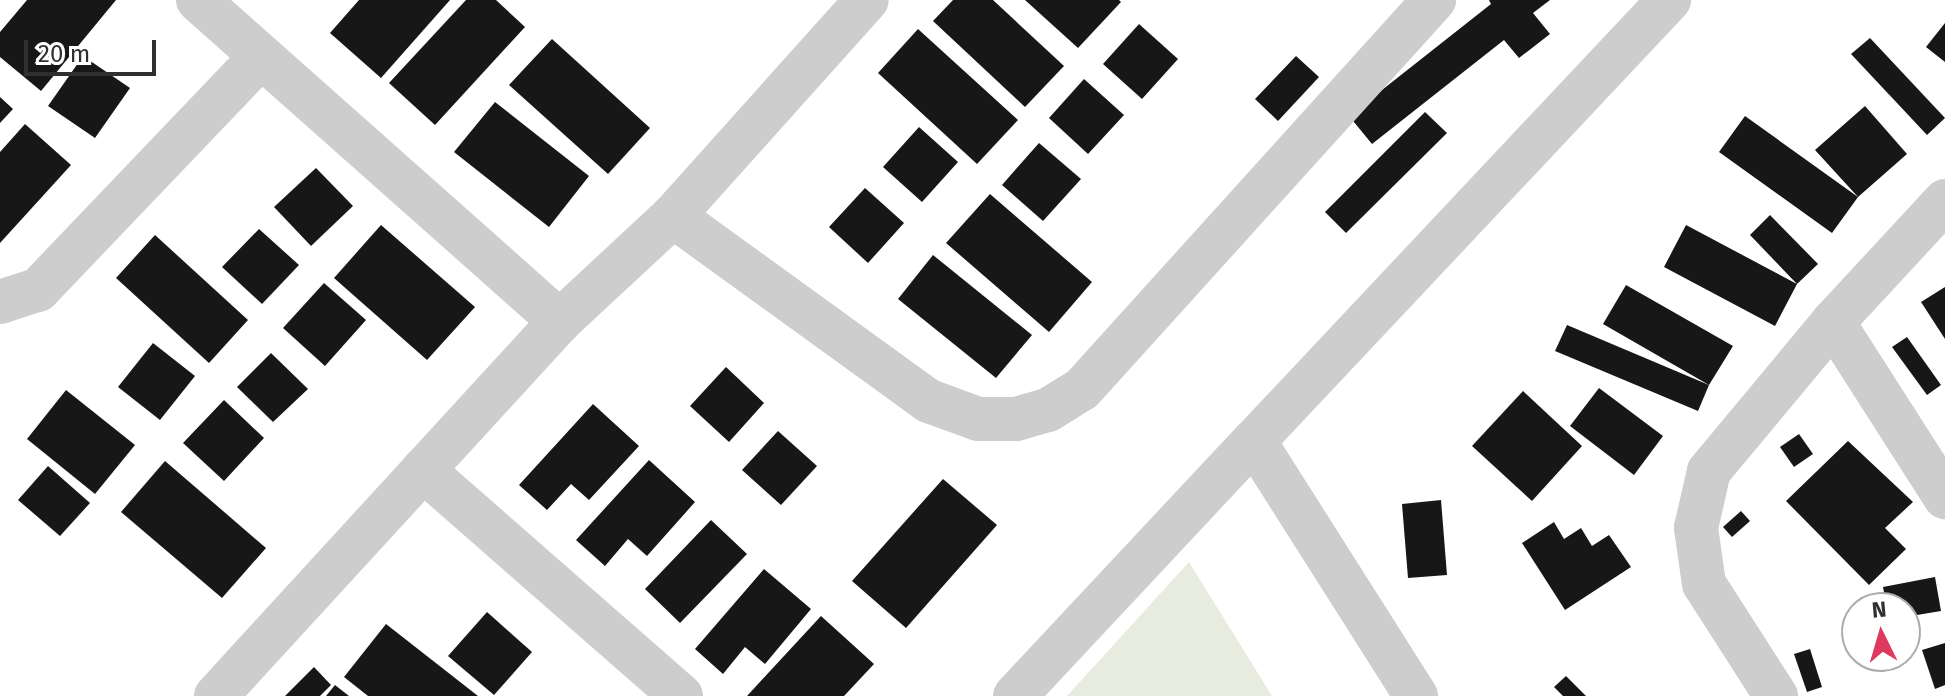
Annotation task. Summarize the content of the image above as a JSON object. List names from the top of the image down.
{
  "scale_bar": "20 m",
  "north": "top"
}
